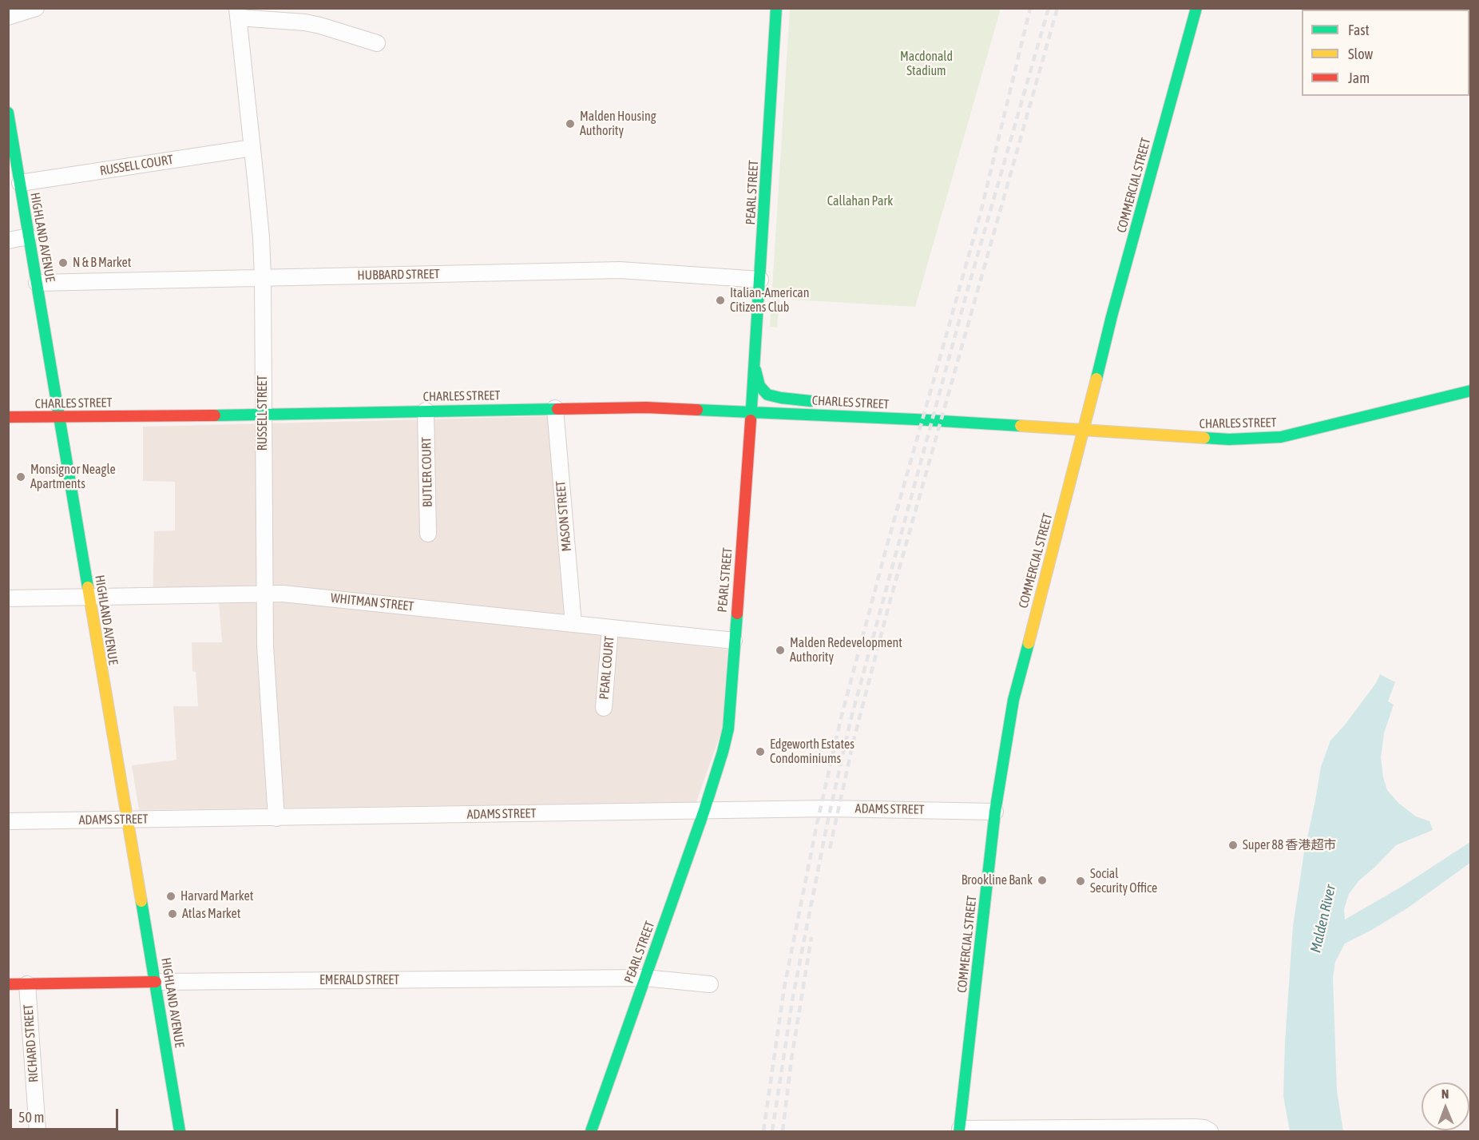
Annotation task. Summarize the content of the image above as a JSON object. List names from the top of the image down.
{
  "streets": {
    "main road": [
      "COMMERCIAL STREET",
      "PEARL STREET",
      "HIGHLAND AVENUE",
      "CHARLES STREET",
      "EMERALD STREET"
    ],
    "street": [
      "RUSSELL COURT",
      "HUBBARD STREET",
      "RUSSELL STREET",
      "BUTLER COURT",
      "MASON STREET",
      "WHITMAN STREET",
      "PEARL COURT",
      "ADAMS STREET",
      "RICHARD STREET"
    ]
  },
  "crossings": [
    ["RUSSELL COURT", "HIGHLAND AVENUE"],
    ["RUSSELL COURT", "RUSSELL STREET"],
    ["COMMERCIAL STREET", "CHARLES STREET"],
    ["COMMERCIAL STREET", "ADAMS STREET"],
    ["PEARL STREET", "HUBBARD STREET"],
    ["PEARL STREET", "CHARLES STREET"],
    ["PEARL STREET", "WHITMAN STREET"],
    ["PEARL STREET", "ADAMS STREET"],
    ["PEARL STREET", "EMERALD STREET"],
    ["HIGHLAND AVENUE", "HUBBARD STREET"],
    ["HIGHLAND AVENUE", "CHARLES STREET"],
    ["HIGHLAND AVENUE", "WHITMAN STREET"],
    ["HIGHLAND AVENUE", "ADAMS STREET"],
    ["HIGHLAND AVENUE", "EMERALD STREET"],
    ["HUBBARD STREET", "RUSSELL STREET"],
    ["CHARLES STREET", "RUSSELL STREET"],
    ["CHARLES STREET", "BUTLER COURT"],
    ["CHARLES STREET", "MASON STREET"],
    ["RUSSELL STREET", "WHITMAN STREET"],
    ["RUSSELL STREET", "ADAMS STREET"],
    ["MASON STREET", "WHITMAN STREET"],
    ["WHITMAN STREET", "PEARL COURT"],
    ["EMERALD STREET", "RICHARD STREET"]
  ],
  "water": ["Malden River"],
  "parks": ["Macdonald Stadium", "Callahan Park"],
  "places": [
    "Malden Housing Authority",
    "N & B Market",
    "Italian-American Citizens Club",
    "Monsignor Neagle Apartments",
    "Malden Redevelopment Authority",
    "Edgeworth Estates Condominiums",
    "Super 88 香港超市",
    "Brookline Bank",
    "Social Security Office",
    "Harvard Market",
    "Atlas Market"
  ],
  "legend": ["Fast", "Slow", "Jam"],
  "scale_bar": "50 m",
  "north": "top"
}
